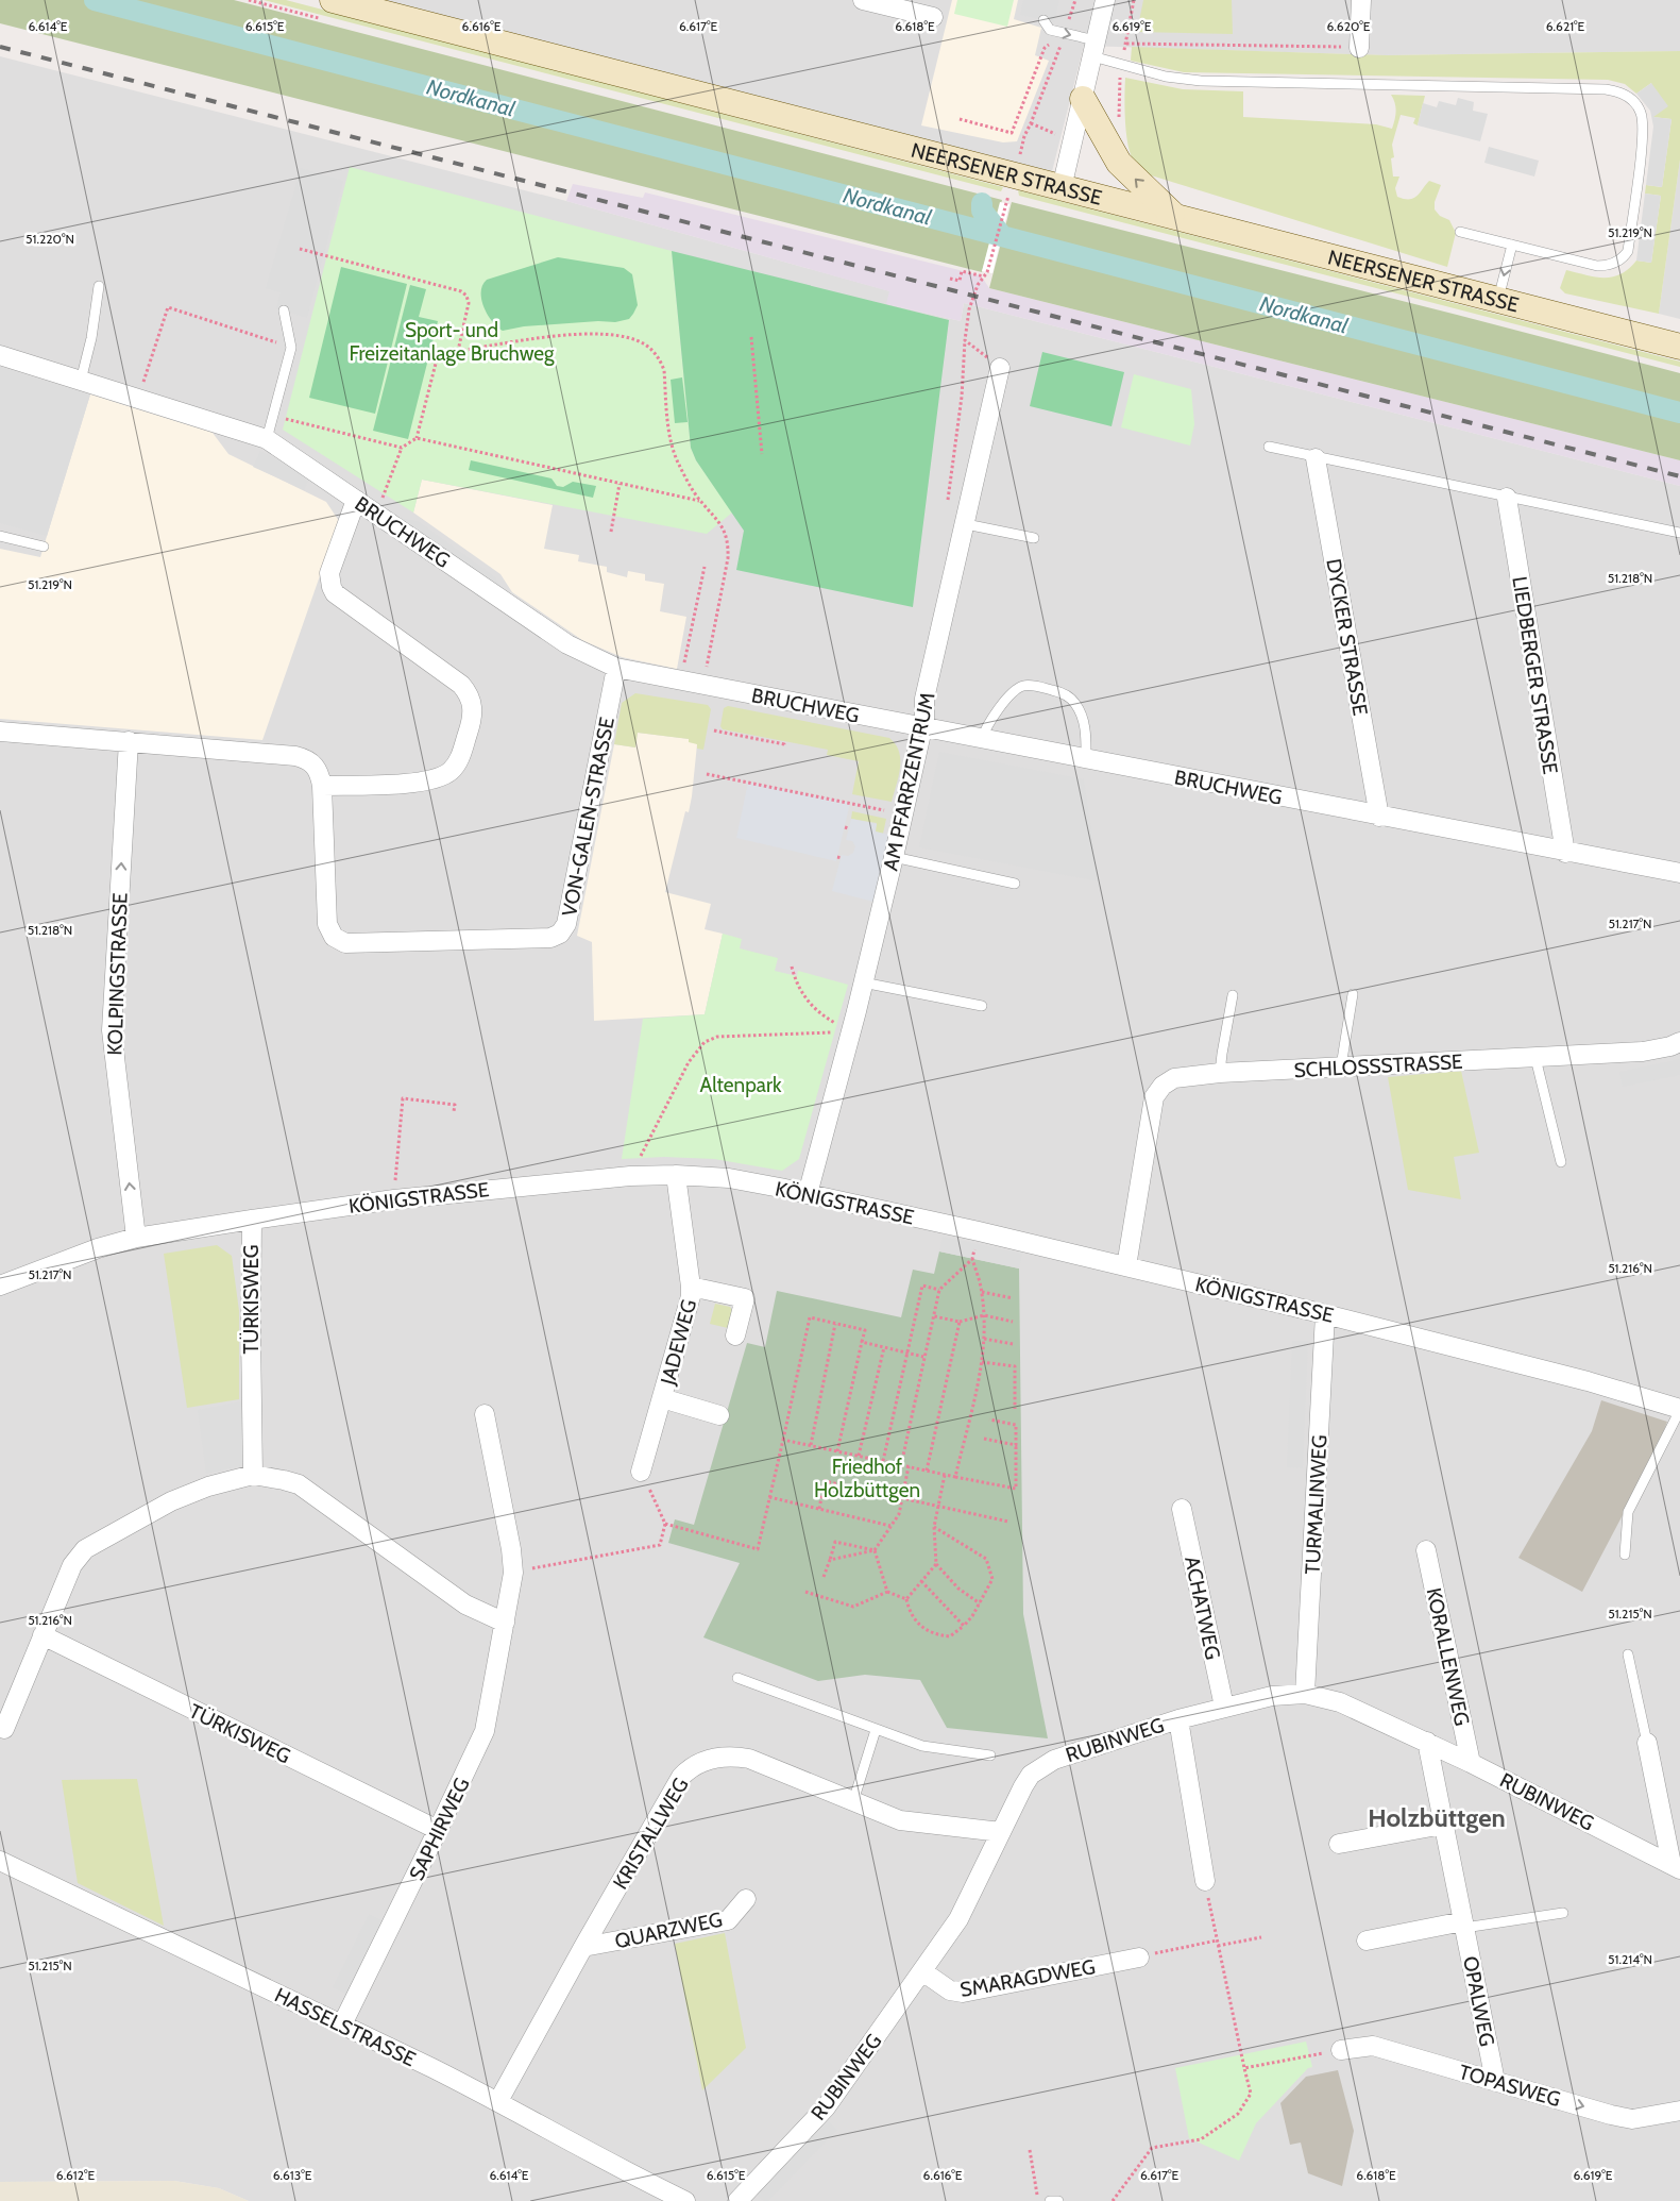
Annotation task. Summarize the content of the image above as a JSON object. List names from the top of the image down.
{
  "streets": {
    "main road": ["NEERSENER STRASSE"],
    "street": [
      "BRUCHWEG",
      "DYCKER STRASSE",
      "LIEDBERGER STRASSE",
      "AM PFARRZENTRUM",
      "VON-GALEN-STRASSE",
      "KOLPINGSTRASSE",
      "SCHLOSSSTRASSE",
      "KÖNIGSTRASSE",
      "TÜRKISWEG",
      "JADEWEG",
      "TURMALINWEG",
      "ACHATWEG",
      "KORALLENWEG",
      "RUBINWEG",
      "SAPHIRWEG",
      "KRISTALLWEG",
      "QUARZWEG",
      "SMARAGDWEG",
      "OPALWEG",
      "HASSELSTRASSE",
      "TOPASWEG"
    ]
  },
  "crossings": [
    ["BRUCHWEG", "DYCKER STRASSE"],
    ["BRUCHWEG", "LIEDBERGER STRASSE"],
    ["BRUCHWEG", "AM PFARRZENTRUM"],
    ["BRUCHWEG", "VON-GALEN-STRASSE"],
    ["AM PFARRZENTRUM", "KÖNIGSTRASSE"],
    ["KOLPINGSTRASSE", "KÖNIGSTRASSE"],
    ["SCHLOSSSTRASSE", "KÖNIGSTRASSE"],
    ["KÖNIGSTRASSE", "TÜRKISWEG"],
    ["KÖNIGSTRASSE", "JADEWEG"],
    ["KÖNIGSTRASSE", "TURMALINWEG"],
    ["TÜRKISWEG", "SAPHIRWEG"],
    ["TURMALINWEG", "RUBINWEG"],
    ["ACHATWEG", "RUBINWEG"],
    ["KORALLENWEG", "RUBINWEG"],
    ["RUBINWEG", "KRISTALLWEG"],
    ["RUBINWEG", "SMARAGDWEG"],
    ["RUBINWEG", "OPALWEG"],
    ["SAPHIRWEG", "HASSELSTRASSE"],
    ["KRISTALLWEG", "QUARZWEG"],
    ["KRISTALLWEG", "HASSELSTRASSE"],
    ["OPALWEG", "TOPASWEG"]
  ],
  "one_way": ["KOLPINGSTRASSE", "TOPASWEG"],
  "districts": ["Holzbüttgen"],
  "water": ["Nordkanal"],
  "parks": ["Sport- und Freizeitanlage Bruchweg", "Altenpark", "Friedhof Holzbüttgen"],
  "coordinates": [
    "6.614°E",
    "6.615°E",
    "6.616°E",
    "6.617°E",
    "6.618°E",
    "6.619°E",
    "6.620°E",
    "6.621°E",
    "51.219°N",
    "51.220°N",
    "51.218°N",
    "51.217°N",
    "51.216°N",
    "51.215°N",
    "51.214°N",
    "6.612°E",
    "6.613°E"
  ]
}
